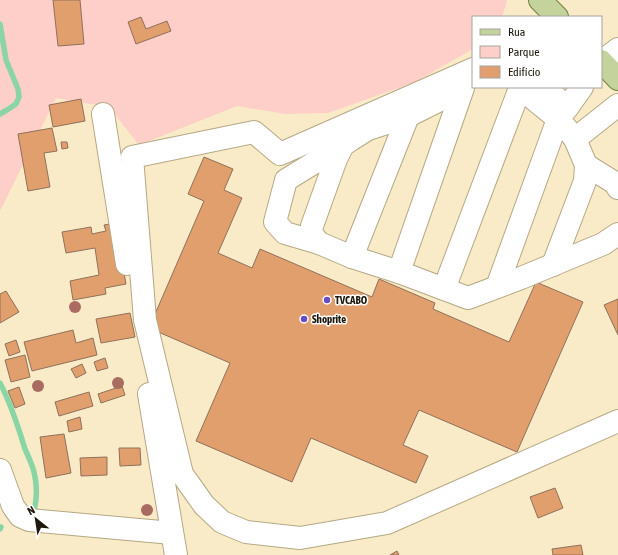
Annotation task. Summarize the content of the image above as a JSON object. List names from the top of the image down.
{
  "places": ["TVCABO", "Shoprite"],
  "legend": ["Rua", "Parque", "Edifício"],
  "north": "top left"
}
